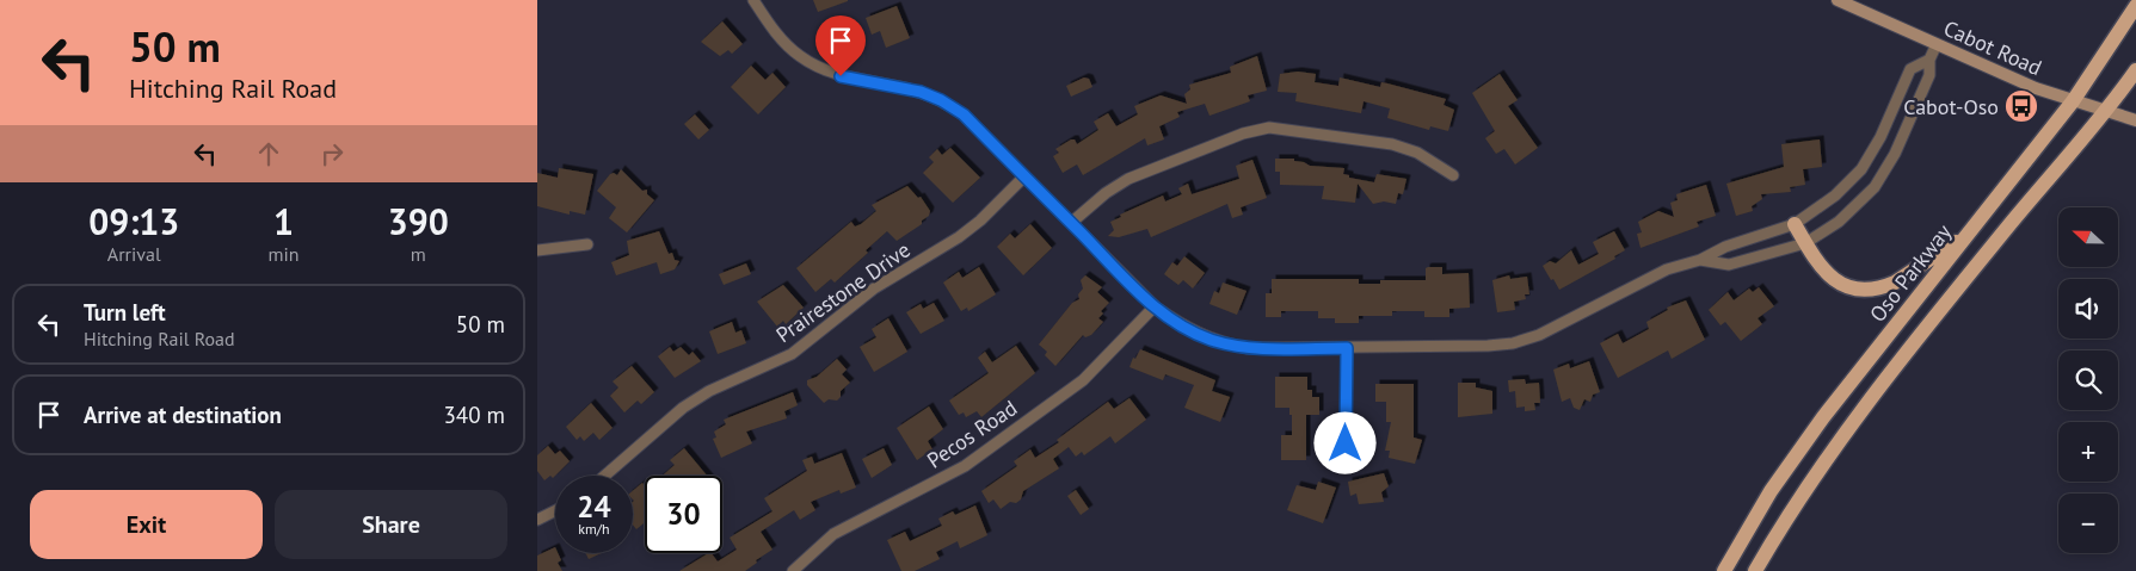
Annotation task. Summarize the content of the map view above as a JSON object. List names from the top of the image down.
{
  "streets": {
    "main road": ["Cabot Road", "Oso Parkway"],
    "street": ["Prairestone Drive", "Pecos Road"]
  },
  "crossings": [
    ["Cabot Road", "Oso Parkway"]
  ],
  "places": {
    "bus stop": ["Cabot-Oso"]
  },
  "north": "left",
  "page": {
    "turn": ["50 m", "Hitching Rail Road"],
    "eta": [
      "09:13",
      "Arrival",
      "1",
      "min",
      "390",
      "m"
    ],
    "map_buttons": ["+", "−"],
    "list": [
      {
        "name": "Turn left",
        "note": "Hitching Rail Road",
        "value": "50 m"
      },
      {
        "name": "Arrive at destination",
        "value": "340 m"
      }
    ],
    "speed": "24 km/h",
    "limit": "30",
    "buttons": ["Exit", "Share"]
  }
}
